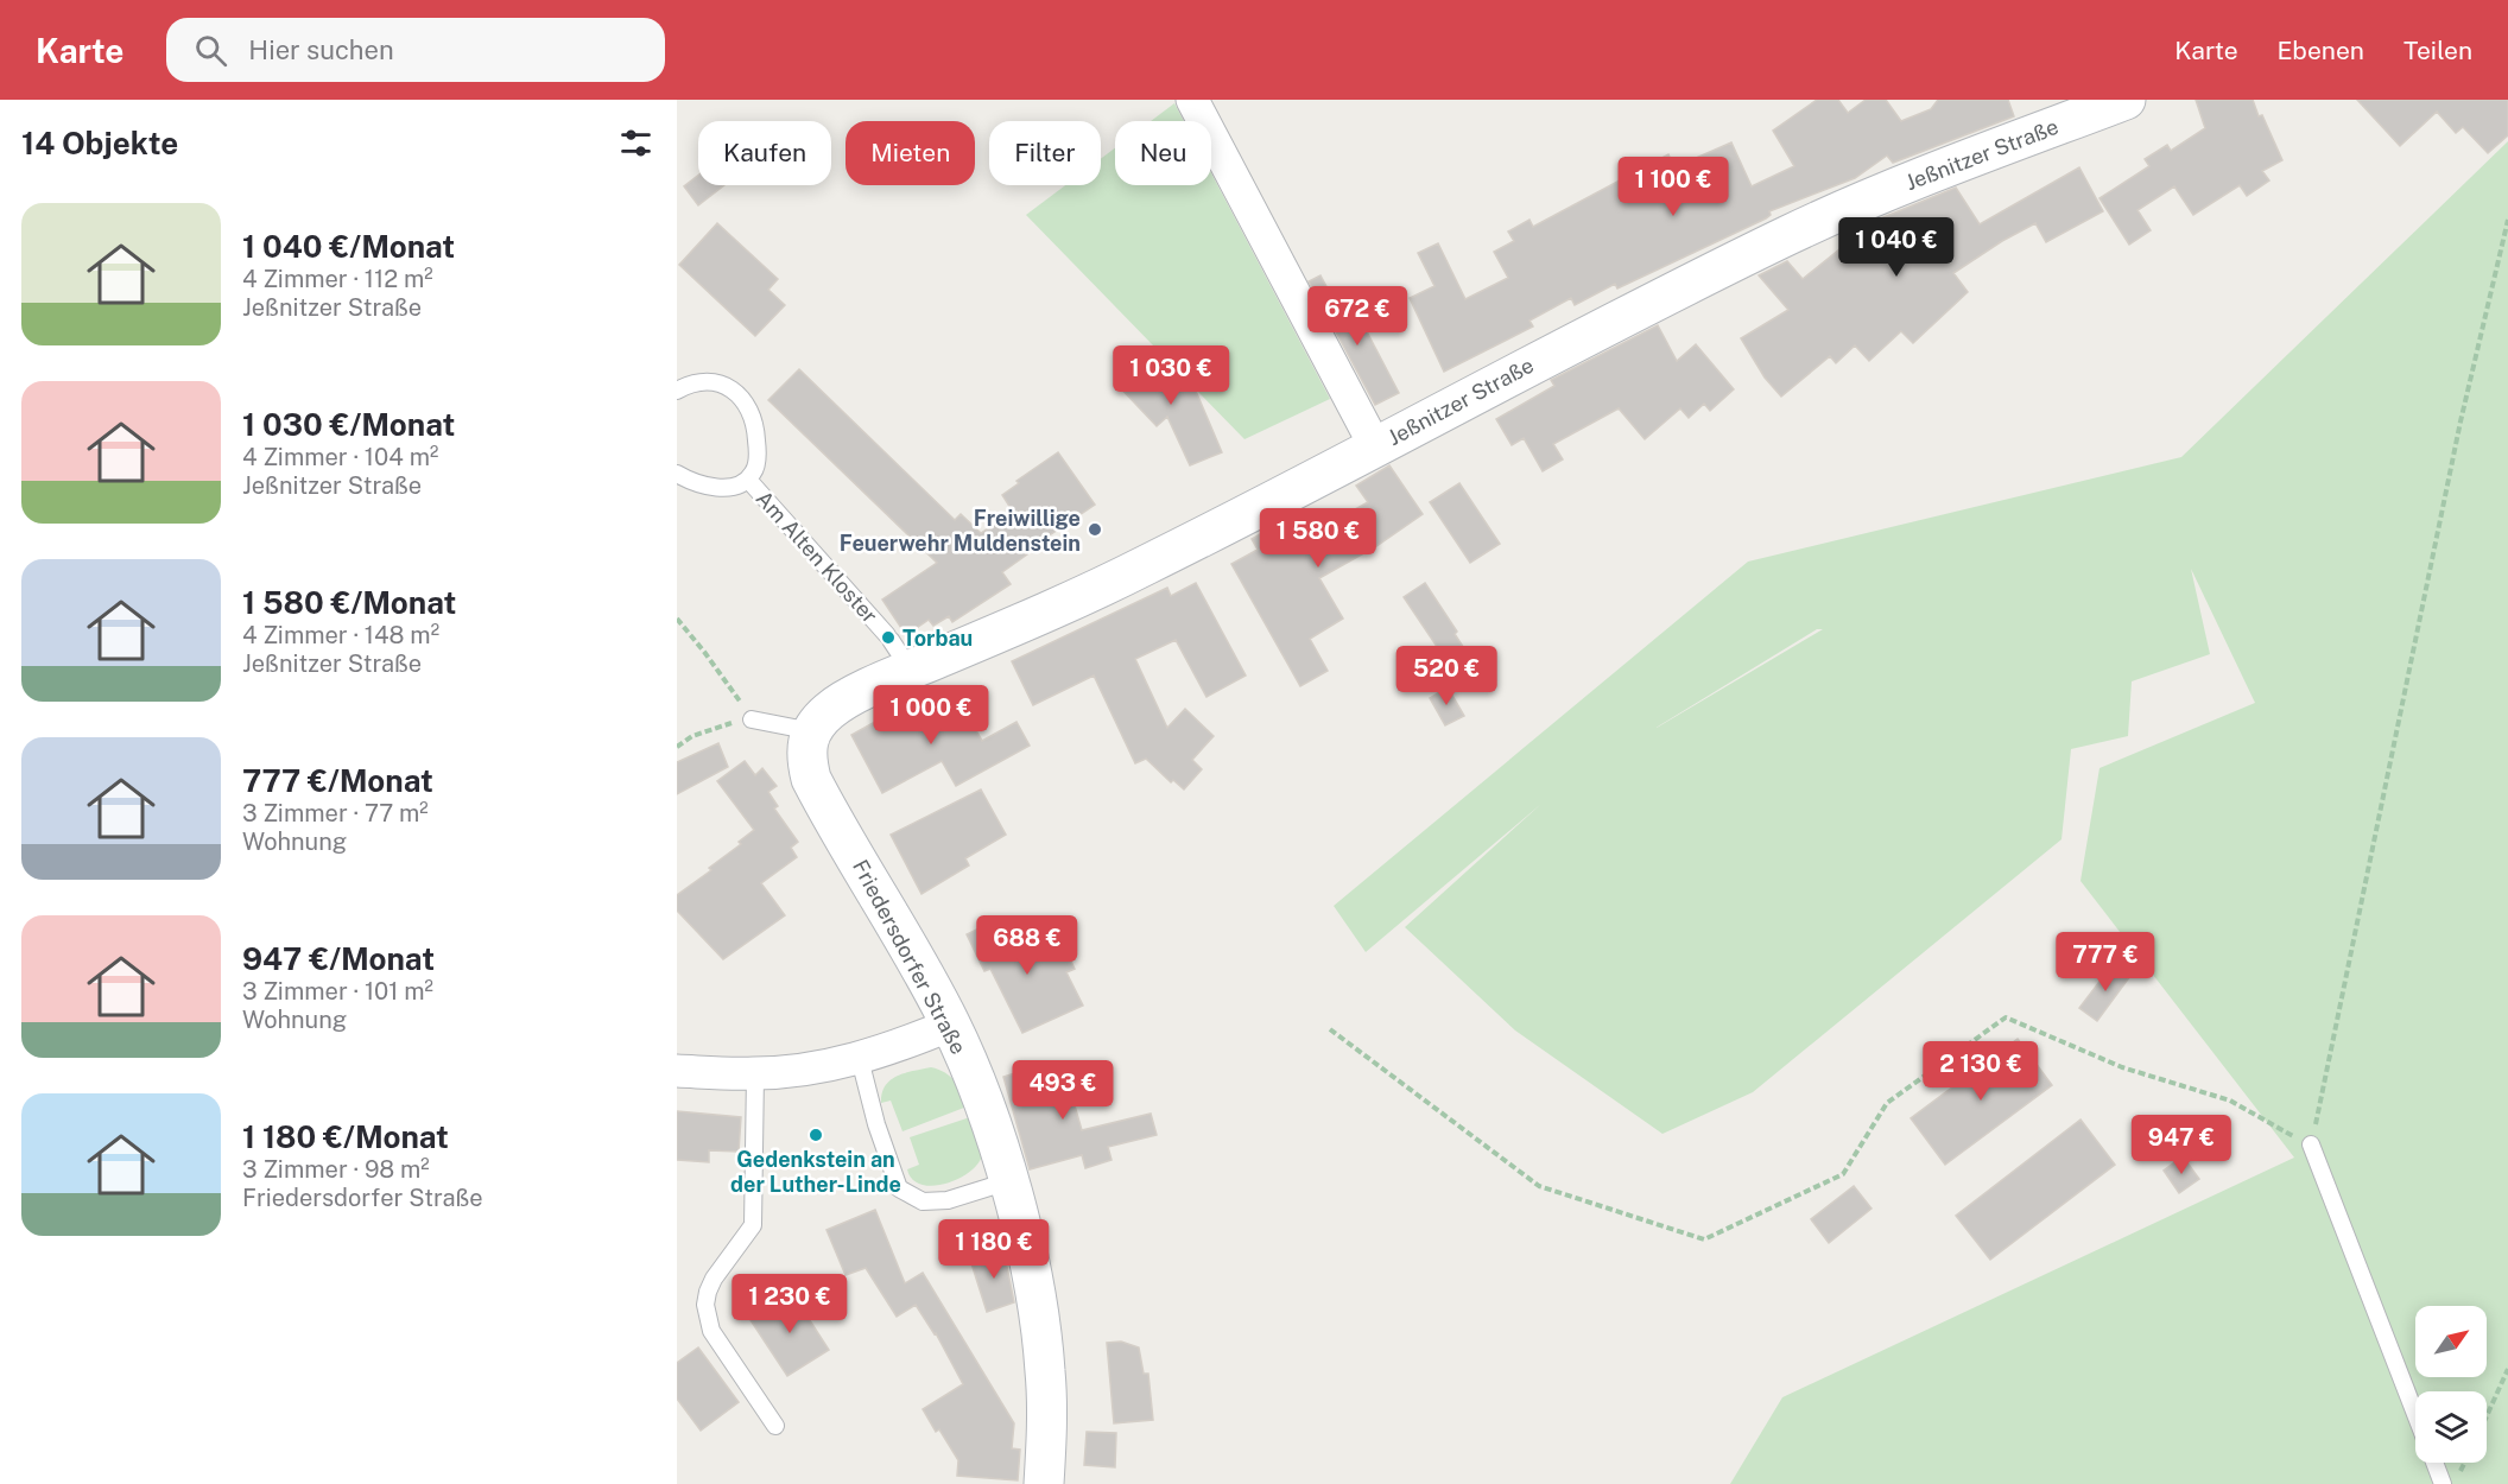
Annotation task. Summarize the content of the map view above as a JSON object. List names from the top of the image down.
{
  "streets": {
    "main road": ["Jeßnitzer Straße", "Friedersdorfer Straße"],
    "lane": ["Am Alten Kloster"]
  },
  "crossings": [
    ["Jeßnitzer Straße", "Am Alten Kloster"],
    ["Jeßnitzer Straße", "Friedersdorfer Straße"]
  ],
  "places": ["Freiwillige Feuerwehr Muldenstein", "Torbau", "Gedenkstein an der Luther-Linde"],
  "north": "top right",
  "page": {
    "header": "Karte",
    "search": "Hier suchen",
    "nav": ["Karte", "Ebenen", "Teilen"],
    "heading": "14 Objekte",
    "chip": [
      "Kaufen",
      "Mieten",
      "Filter",
      "Neu"
    ],
    "price": [
      "1 100 €",
      "1 040 €",
      "672 €",
      "1 030 €",
      "1 580 €",
      "520 €",
      "1 000 €",
      "688 €",
      "777 €",
      "2 130 €",
      "493 €",
      "947 €",
      "1 180 €",
      "1 230 €"
    ],
    "list": [
      {
        "name": "1 040 €/Monat",
        "note": "4 Zimmer · 112 m² · Jeßnitzer Straße"
      },
      {
        "name": "1 030 €/Monat",
        "note": "4 Zimmer · 104 m² · Jeßnitzer Straße"
      },
      {
        "name": "1 580 €/Monat",
        "note": "4 Zimmer · 148 m² · Jeßnitzer Straße"
      },
      {
        "name": "777 €/Monat",
        "note": "3 Zimmer · 77 m² · Wohnung"
      },
      {
        "name": "947 €/Monat",
        "note": "3 Zimmer · 101 m² · Wohnung"
      },
      {
        "name": "1 180 €/Monat",
        "note": "3 Zimmer · 98 m² · Friedersdorfer Straße"
      }
    ]
  }
}
